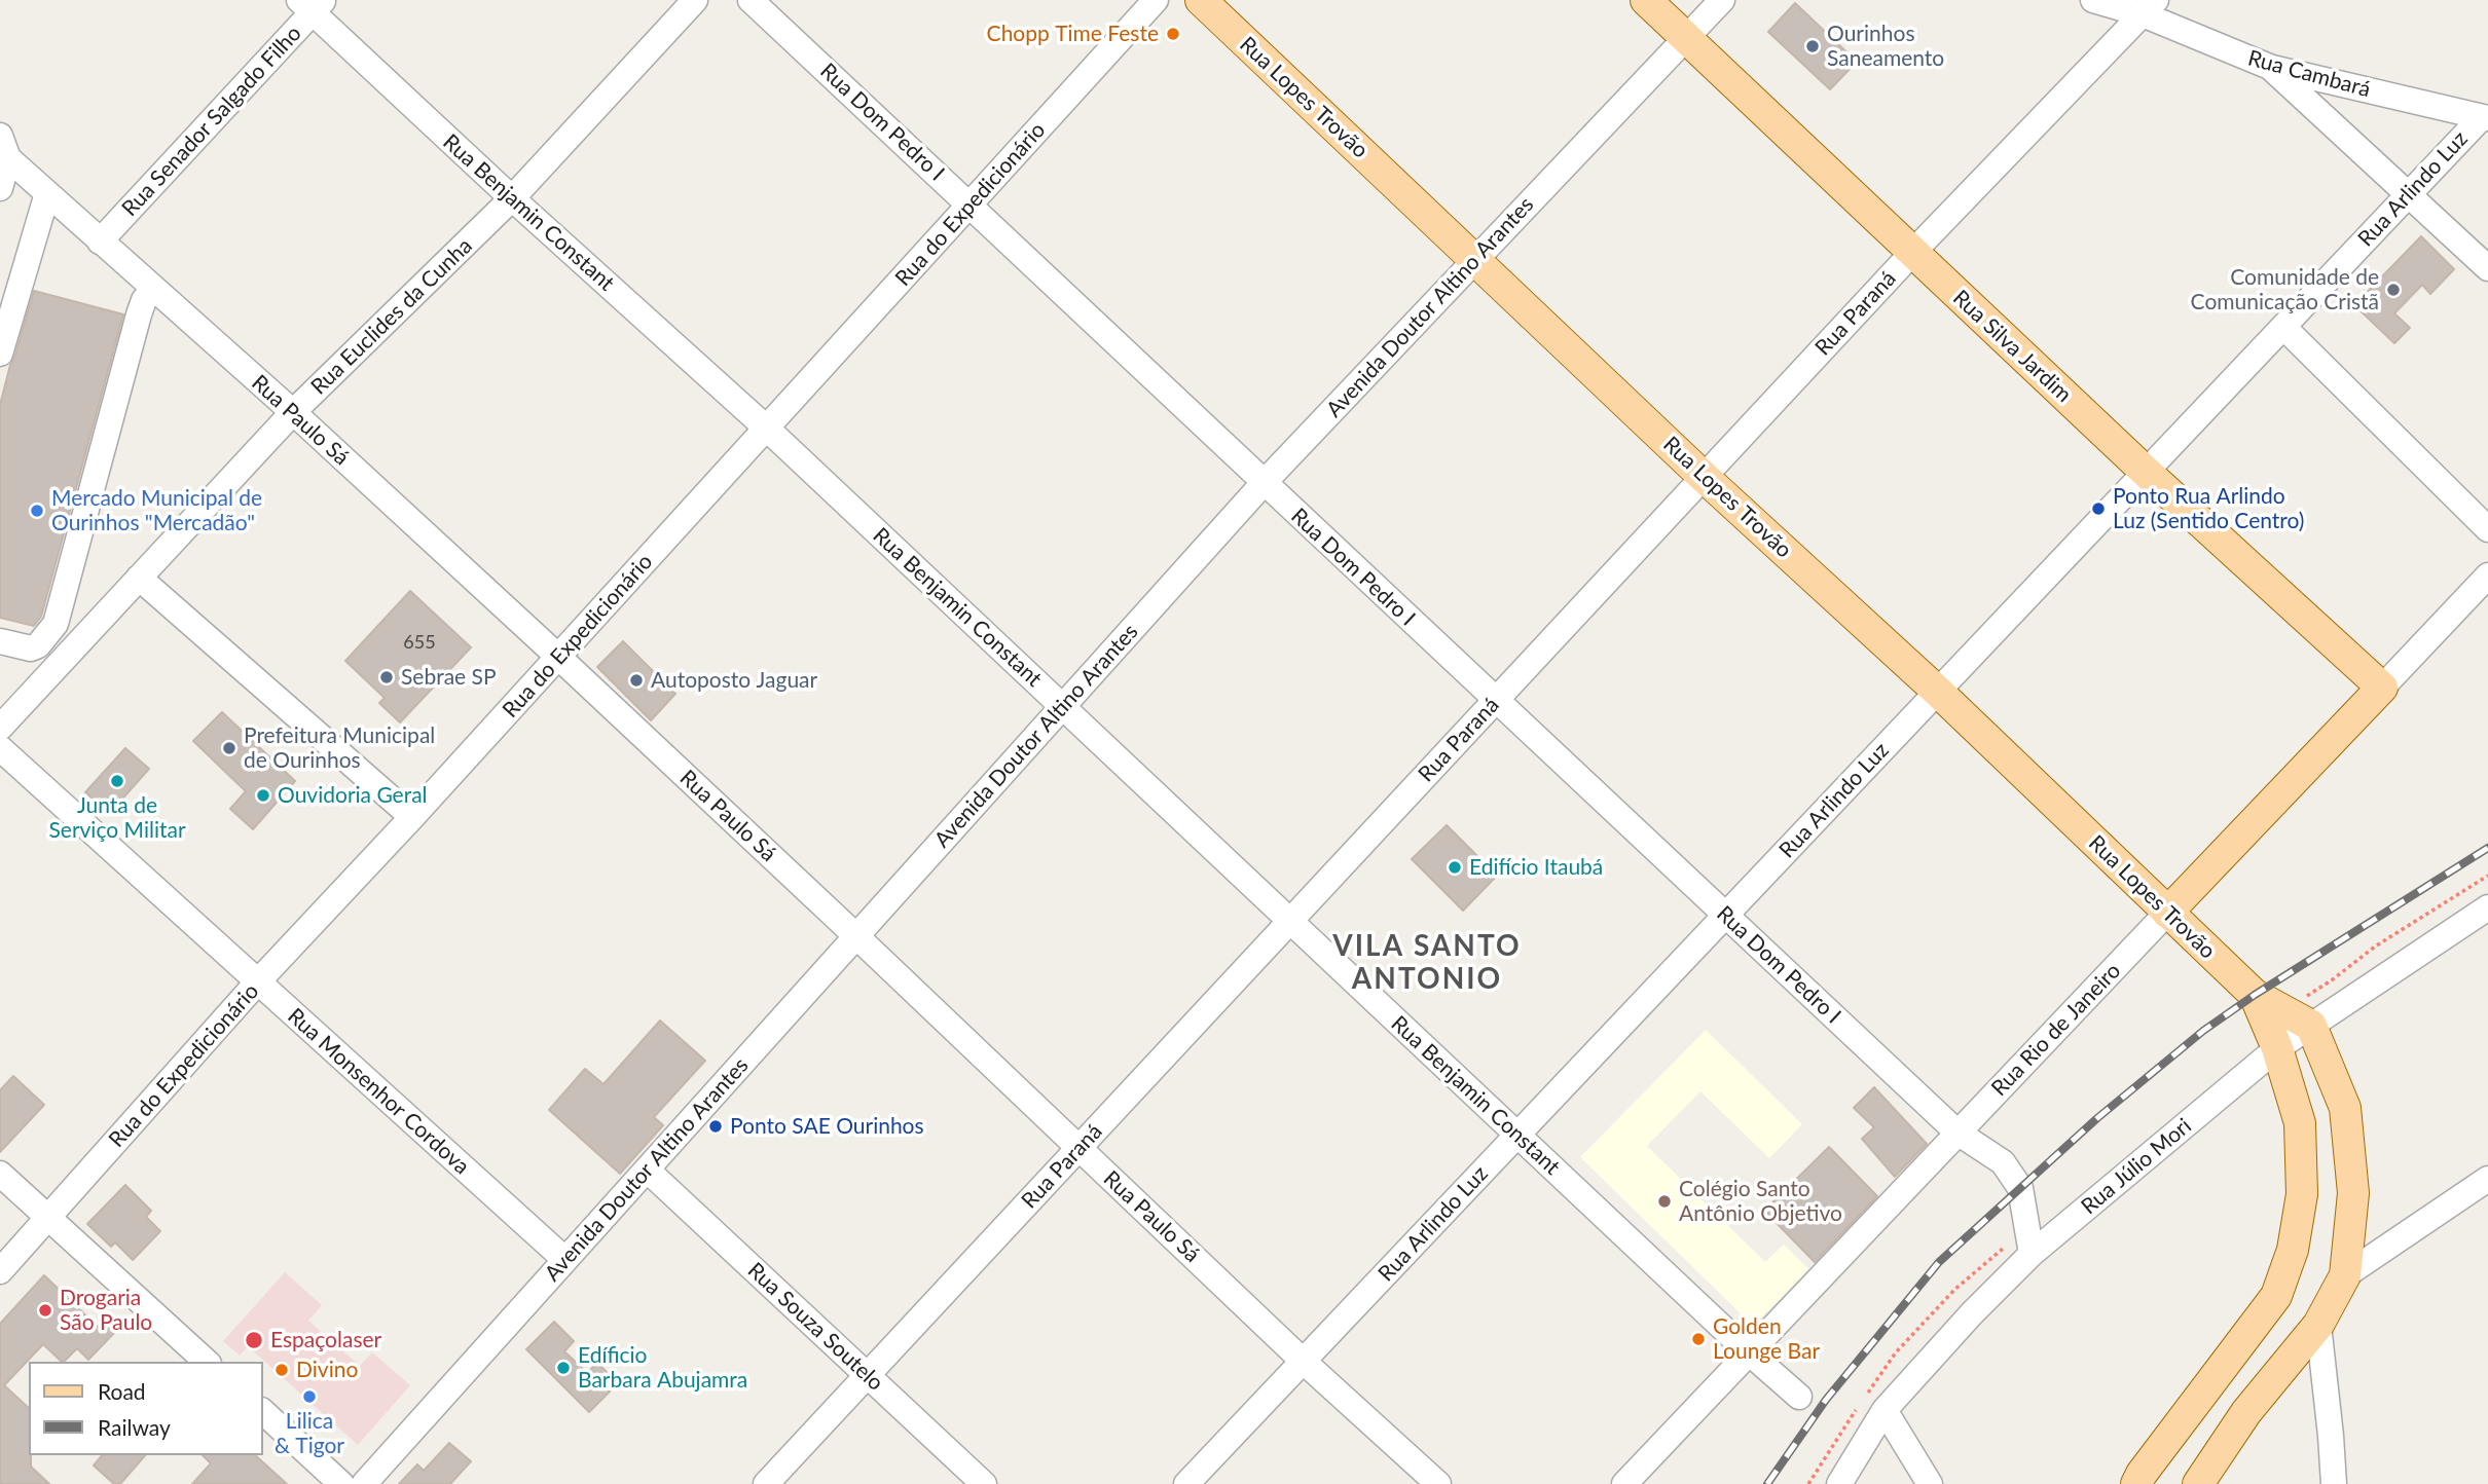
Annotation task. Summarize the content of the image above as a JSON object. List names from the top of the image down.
{
  "streets": {
    "main road": ["Rua Lopes Trovão", "Rua Silva Jardim", "Rua Rio de Janeiro"],
    "street": [
      "Rua Cambará",
      "Rua Senador Salgado Filho",
      "Rua Dom Pedro I",
      "Rua Arlindo Luz",
      "Rua do Expedicionário",
      "Rua Benjamin Constant",
      "Avenida Doutor Altino Arantes",
      "Rua Paraná",
      "Rua Euclides da Cunha",
      "Rua Paulo Sá",
      "Rua Monsenhor Cordova",
      "Rua Júlio Mori",
      "Rua Souza Soutelo"
    ]
  },
  "crossings": [
    ["Rua Cambará", "Rua Arlindo Luz"],
    ["Rua Cambará", "Rua Paraná"],
    ["Rua Lopes Trovão", "Rua Arlindo Luz"],
    ["Rua Lopes Trovão", "Avenida Doutor Altino Arantes"],
    ["Rua Lopes Trovão", "Rua Paraná"],
    ["Rua Lopes Trovão", "Rua Rio de Janeiro"],
    ["Rua Senador Salgado Filho", "Rua Benjamin Constant"],
    ["Rua Senador Salgado Filho", "Rua Paulo Sá"],
    ["Rua Dom Pedro I", "Rua Arlindo Luz"],
    ["Rua Dom Pedro I", "Rua do Expedicionário"],
    ["Rua Dom Pedro I", "Avenida Doutor Altino Arantes"],
    ["Rua Dom Pedro I", "Rua Paraná"],
    ["Rua Dom Pedro I", "Rua Rio de Janeiro"],
    ["Rua Dom Pedro I", "Rua Júlio Mori"],
    ["Rua Arlindo Luz", "Rua Benjamin Constant"],
    ["Rua Arlindo Luz", "Rua Silva Jardim"],
    ["Rua Arlindo Luz", "Rua Paulo Sá"],
    ["Rua do Expedicionário", "Rua Benjamin Constant"],
    ["Rua do Expedicionário", "Rua Paulo Sá"],
    ["Rua do Expedicionário", "Rua Monsenhor Cordova"],
    ["Rua Benjamin Constant", "Avenida Doutor Altino Arantes"],
    ["Rua Benjamin Constant", "Rua Paraná"],
    ["Rua Benjamin Constant", "Rua Euclides da Cunha"],
    ["Rua Benjamin Constant", "Rua Rio de Janeiro"],
    ["Avenida Doutor Altino Arantes", "Rua Silva Jardim"],
    ["Avenida Doutor Altino Arantes", "Rua Paulo Sá"],
    ["Avenida Doutor Altino Arantes", "Rua Monsenhor Cordova"],
    ["Avenida Doutor Altino Arantes", "Rua Souza Soutelo"],
    ["Rua Paraná", "Rua Silva Jardim"],
    ["Rua Paraná", "Rua Paulo Sá"],
    ["Rua Paraná", "Rua Souza Soutelo"],
    ["Rua Euclides da Cunha", "Rua Paulo Sá"],
    ["Rua Silva Jardim", "Rua Rio de Janeiro"]
  ],
  "districts": ["VILA SANTO ANTONIO"],
  "places": [
    "Chopp Time Feste",
    "Ourinhos Saneamento",
    "Comunidade de Comunicação Cristã",
    "Ponto Rua Arlindo Luz (Sentido Centro)",
    "Mercado Municipal de Ourinhos \"Mercadão\"",
    "Sebrae SP",
    "Autoposto Jaguar",
    "Prefeitura Municipal de Ourinhos",
    "Junta de Serviço Militar",
    "Ouvidoria Geral",
    "Edifício Itaubá",
    "Ponto SAE Ourinhos",
    "Colégio Santo Antônio Objetivo",
    "Drogaria São Paulo",
    "Golden Lounge Bar",
    "Espaçolaser",
    "Edíficio Barbara Abujamra",
    "Divino",
    "Lilica & Tigor"
  ],
  "house_numbers": ["655"],
  "legend": ["Road", "Railway"]
}
